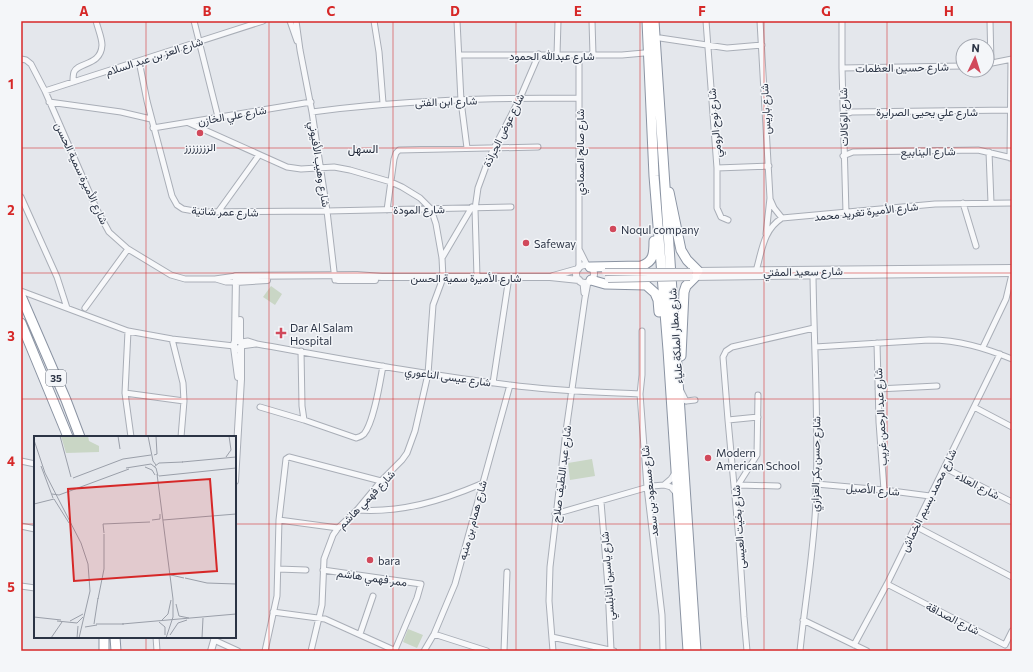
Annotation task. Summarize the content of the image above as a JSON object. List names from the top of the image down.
{
  "streets": {
    "highway": ["شارع مطار الملكة علياء", "35"],
    "street": [
      "شارع عبدالله الحمود",
      "شارع العز بن عبد السلام",
      "شارع حسين العظمات",
      "شارع ابن الفتى",
      "شارع باريس",
      "شارع علي يحيى الصرايرة",
      "شارع علي الخازن",
      "شارع الوكالات",
      "شارع نوح الرومي",
      "شارع عوض الجراذة",
      "شارع الينابيع",
      "شارع صالح الصمادي",
      "شارع وهيب الأفيوني",
      "شارع الأميرة سمية الحسن",
      "شارع المودة",
      "شارع عمر شاتية",
      "شارع الأميرة تغريد محمد",
      "شارع سعيد المفتي",
      "شارع عيسى الناعوري",
      "شارع عبد الرحمن غريب",
      "شارع حسن بكر العزازي",
      "شارع عبد اللطيف صلاح",
      "شارع العلاء",
      "شارع الأصيل",
      "شارع مسعود بن سعد",
      "شارع فهمي هاشم",
      "شارع محمد بسيم الخماش",
      "شارع همام بن منبه",
      "شارع بخيت العيسى",
      "شارع ياسين النابلسي",
      "ممر فهمي هاشم",
      "شارع الصداقة"
    ]
  },
  "crossings": [
    ["شارع عبدالله الحمود", "شارع عوض الجراذة"],
    ["شارع عبدالله الحمود", "شارع صالح الصمادي"],
    ["شارع العز بن عبد السلام", "شارع الأميرة سمية الحسن"],
    ["شارع العز بن عبد السلام", "شارع عمر شاتية"],
    ["شارع حسين العظمات", "شارع الوكالات"],
    ["شارع ابن الفتى", "شارع عوض الجراذة"],
    ["شارع ابن الفتى", "شارع صالح الصمادي"],
    ["شارع ابن الفتى", "شارع وهيب الأفيوني"],
    ["شارع باريس", "شارع الأميرة تغريد محمد"],
    ["شارع علي يحيى الصرايرة", "شارع الوكالات"],
    ["شارع علي الخازن", "شارع وهيب الأفيوني"],
    ["شارع علي الخازن", "شارع عمر شاتية"],
    ["شارع الوكالات", "شارع الينابيع"],
    ["شارع الوكالات", "شارع الأميرة تغريد محمد"],
    ["شارع عوض الجراذة", "شارع الأميرة سمية الحسن"],
    ["شارع عوض الجراذة", "شارع المودة"],
    ["شارع صالح الصمادي", "شارع الأميرة سمية الحسن"],
    ["شارع صالح الصمادي", "شارع سعيد المفتي"],
    ["شارع صالح الصمادي", "شارع عبد اللطيف صلاح"],
    ["شارع وهيب الأفيوني", "شارع الأميرة سمية الحسن"],
    ["شارع وهيب الأفيوني", "شارع المودة"],
    ["شارع وهيب الأفيوني", "شارع عمر شاتية"],
    ["شارع الأميرة سمية الحسن", "شارع سعيد المفتي"],
    ["شارع الأميرة سمية الحسن", "شارع عبد اللطيف صلاح"],
    ["شارع الأميرة سمية الحسن", "شارع فهمي هاشم"],
    ["شارع المودة", "شارع عمر شاتية"],
    ["شارع سعيد المفتي", "شارع حسن بكر العزازي"],
    ["شارع سعيد المفتي", "شارع عبد اللطيف صلاح"],
    ["شارع عيسى الناعوري", "شارع عبد اللطيف صلاح"],
    ["شارع عيسى الناعوري", "شارع مسعود بن سعد"],
    ["شارع عيسى الناعوري", "شارع فهمي هاشم"],
    ["شارع عيسى الناعوري", "شارع همام بن منبه"],
    ["شارع عبد الرحمن غريب", "شارع الأصيل"],
    ["شارع حسن بكر العزازي", "شارع الأصيل"],
    ["شارع حسن بكر العزازي", "شارع بخيت العيسى"],
    ["شارع العلاء", "شارع محمد بسيم الخماش"],
    ["شارع الأصيل", "شارع محمد بسيم الخماش"],
    ["شارع فهمي هاشم", "ممر فهمي هاشم"],
    ["شارع محمد بسيم الخماش", "شارع الصداقة"]
  ],
  "districts": ["السهل"],
  "places": {
    "other": [
      "الززززززز",
      "Noqul company",
      "Safeway",
      "Modern American School",
      "bara"
    ],
    "health": ["Dar Al Salam Hospital"]
  },
  "north": "top",
  "grid": {
    "columns": [
      "A",
      "B",
      "C",
      "D",
      "E",
      "F",
      "G",
      "H"
    ],
    "rows": [
      "1",
      "2",
      "3",
      "4",
      "5"
    ]
  }
}
